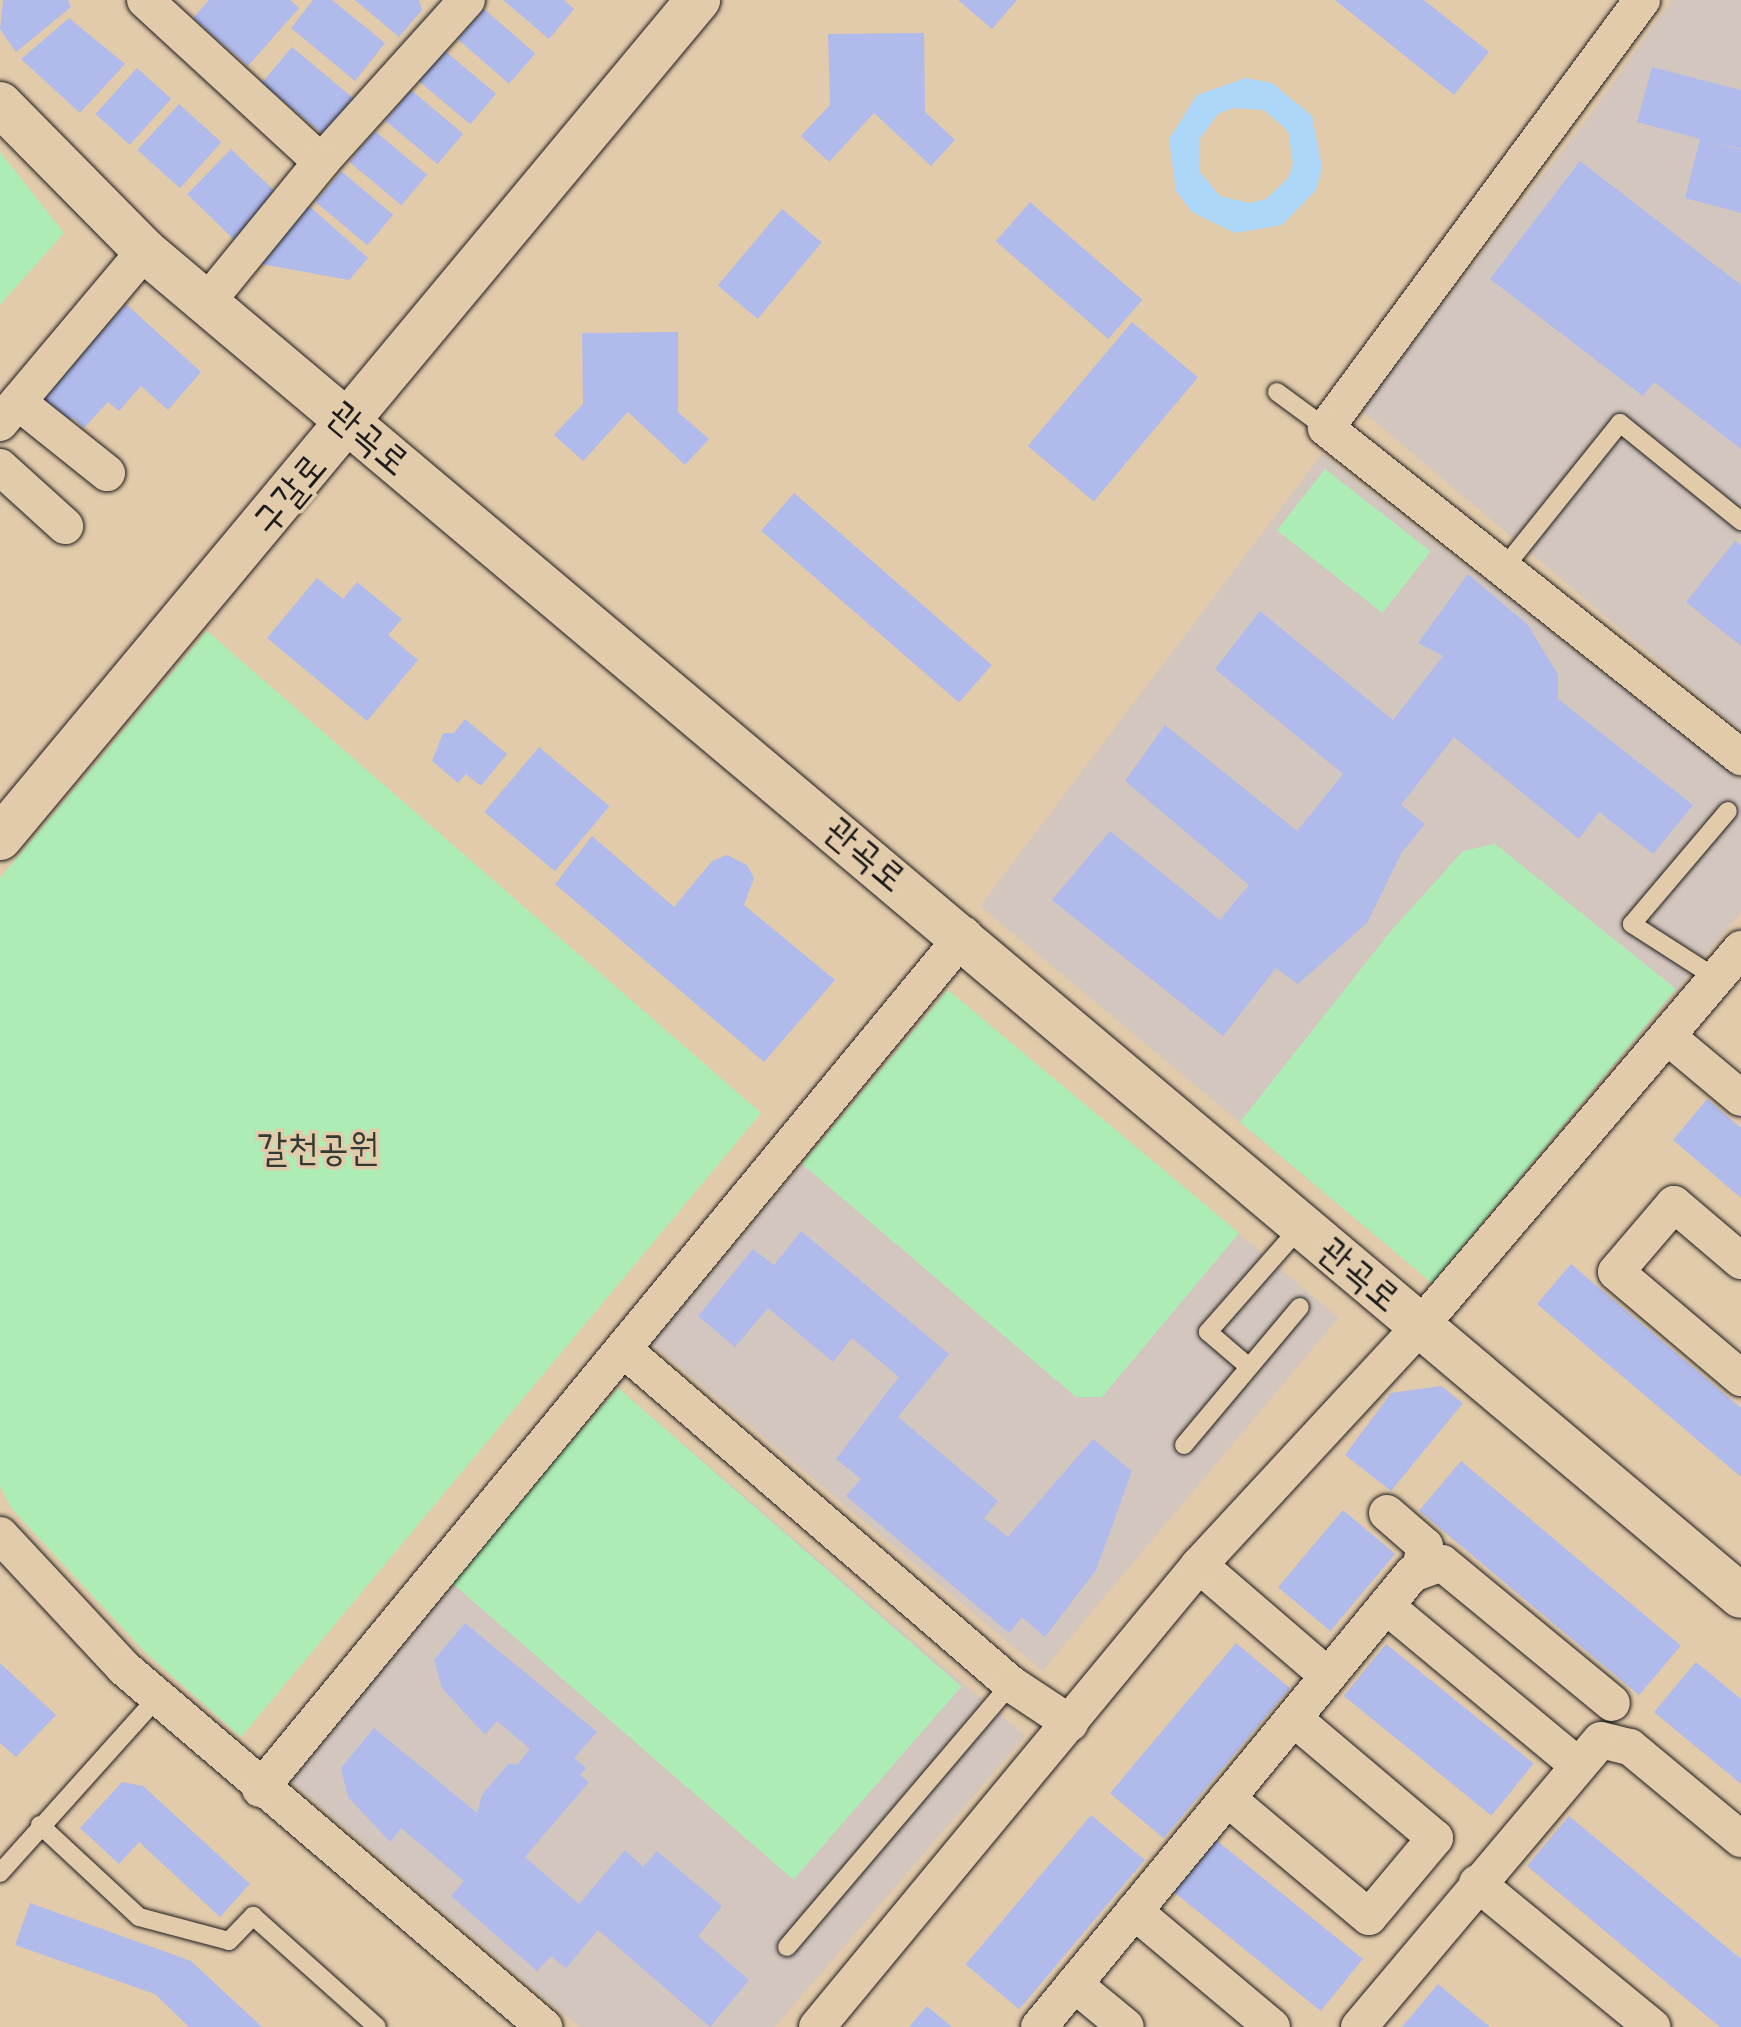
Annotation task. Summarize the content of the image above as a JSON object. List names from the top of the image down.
{
  "streets": {
    "street": ["관곡로", "구갈로"]
  },
  "crossings": [
    ["관곡로", "구갈로"]
  ],
  "parks": ["갈천공원"]
}
